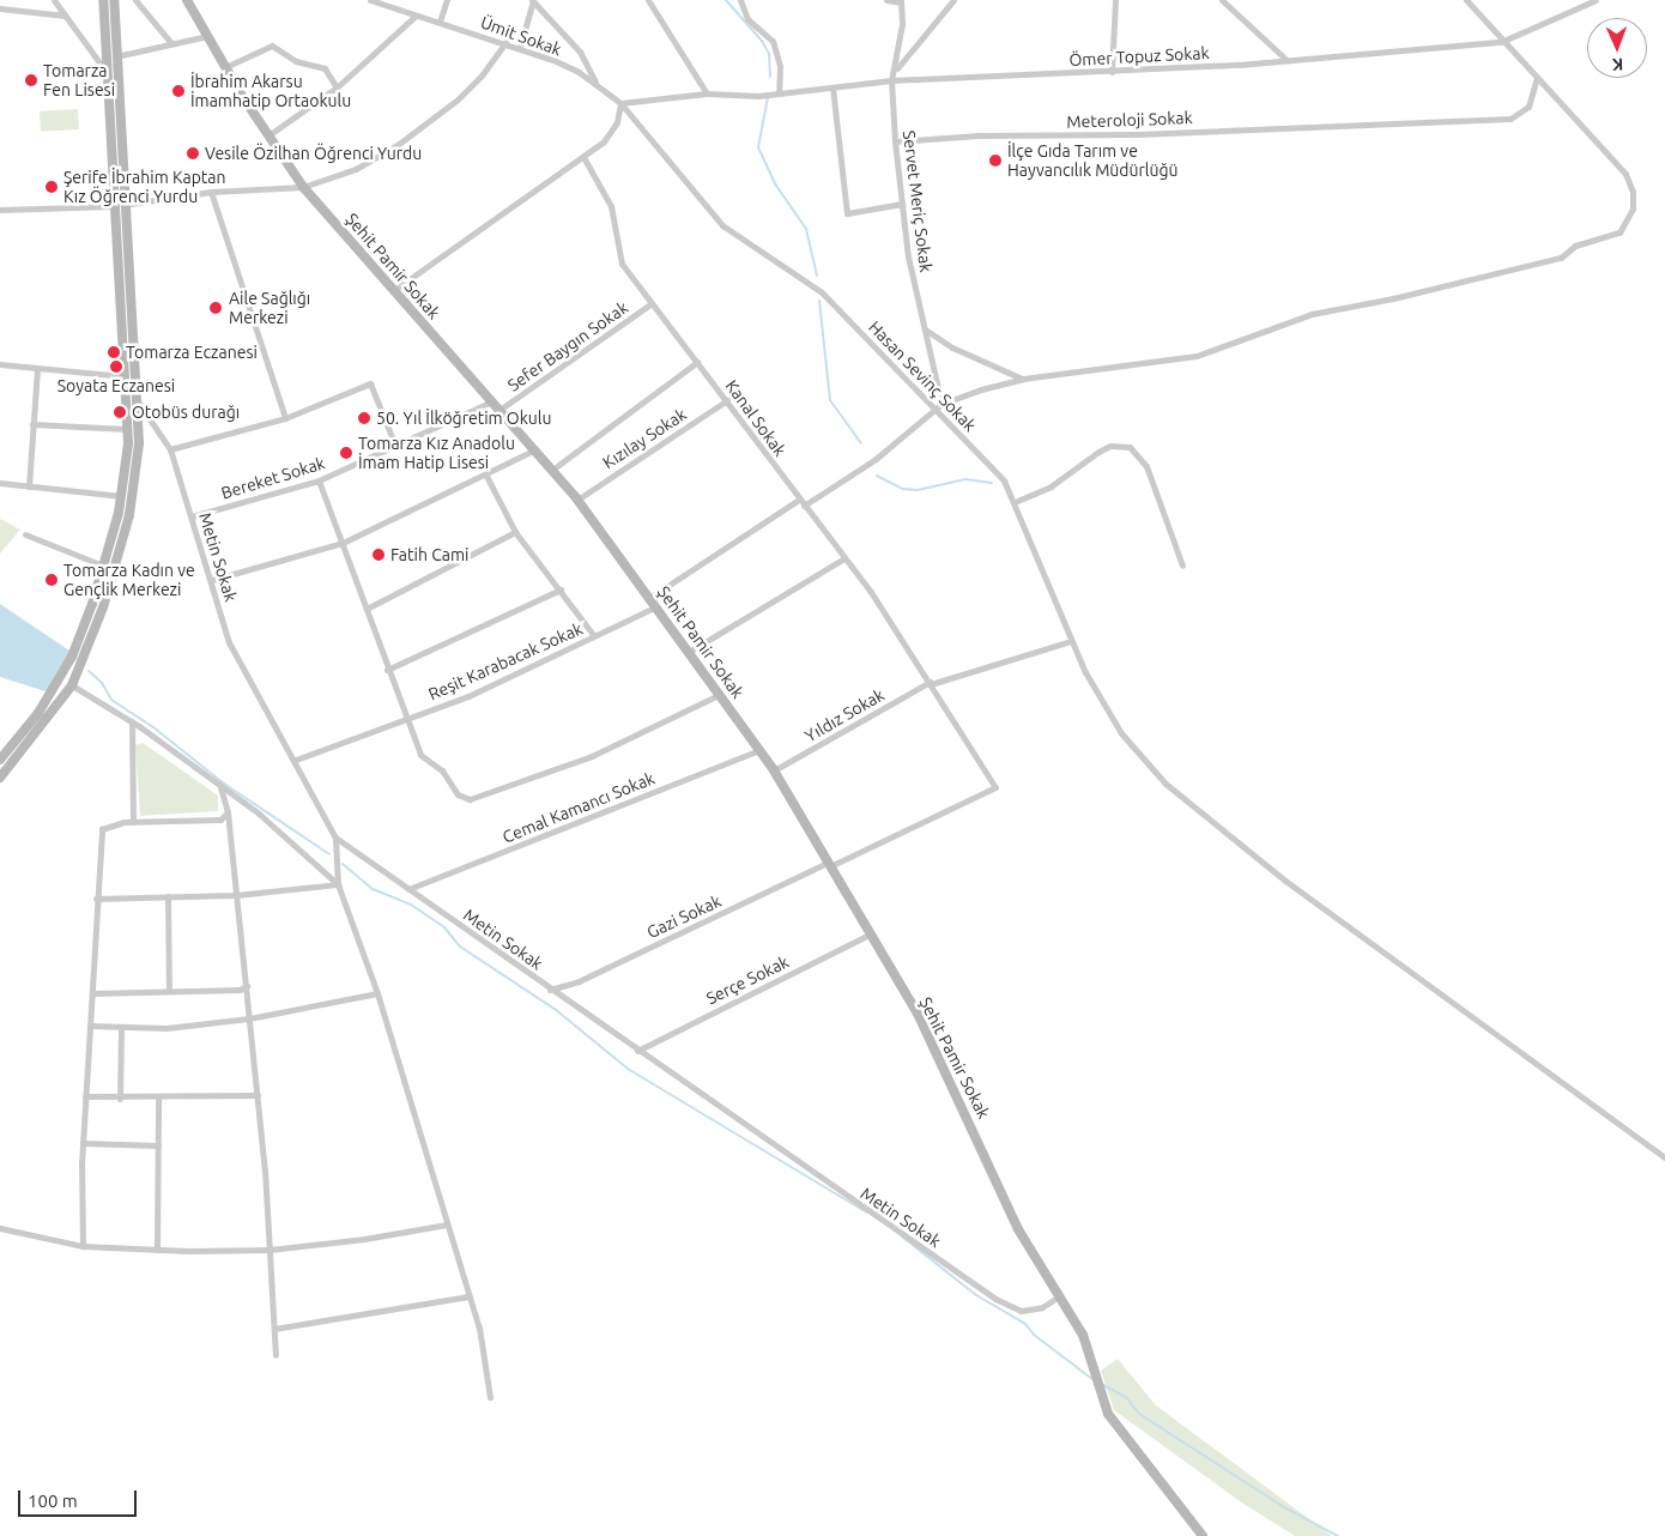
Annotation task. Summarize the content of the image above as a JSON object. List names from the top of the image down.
{
  "streets": {
    "street": [
      "Ümit Sokak",
      "Ömer Topuz Sokak",
      "Meteroloji Sokak",
      "Servet Meriç Sokak",
      "Şehit Pamir Sokak",
      "Sefer Baygın Sokak",
      "Hasan Sevinç Sokak",
      "Kanal Sokak",
      "Kızılay Sokak",
      "Bereket Sokak",
      "Metin Sokak",
      "Reşit Karabacak Sokak",
      "Yıldız Sokak",
      "Cemal Kamancı Sokak",
      "Gazi Sokak",
      "Serçe Sokak"
    ]
  },
  "crossings": [
    ["Ümit Sokak", "Ömer Topuz Sokak"],
    ["Ümit Sokak", "Hasan Sevinç Sokak"],
    ["Ömer Topuz Sokak", "Servet Meriç Sokak"],
    ["Ömer Topuz Sokak", "Hasan Sevinç Sokak"],
    ["Meteroloji Sokak", "Servet Meriç Sokak"],
    ["Servet Meriç Sokak", "Hasan Sevinç Sokak"],
    ["Şehit Pamir Sokak", "Sefer Baygın Sokak"],
    ["Şehit Pamir Sokak", "Kızılay Sokak"],
    ["Şehit Pamir Sokak", "Bereket Sokak"],
    ["Şehit Pamir Sokak", "Metin Sokak"],
    ["Şehit Pamir Sokak", "Reşit Karabacak Sokak"],
    ["Şehit Pamir Sokak", "Yıldız Sokak"],
    ["Şehit Pamir Sokak", "Cemal Kamancı Sokak"],
    ["Şehit Pamir Sokak", "Gazi Sokak"],
    ["Şehit Pamir Sokak", "Serçe Sokak"],
    ["Sefer Baygın Sokak", "Kanal Sokak"],
    ["Hasan Sevinç Sokak", "Yıldız Sokak"],
    ["Kanal Sokak", "Kızılay Sokak"],
    ["Kanal Sokak", "Yıldız Sokak"],
    ["Kanal Sokak", "Gazi Sokak"],
    ["Bereket Sokak", "Metin Sokak"],
    ["Metin Sokak", "Reşit Karabacak Sokak"],
    ["Metin Sokak", "Cemal Kamancı Sokak"],
    ["Metin Sokak", "Gazi Sokak"],
    ["Metin Sokak", "Serçe Sokak"]
  ],
  "places": [
    "Tomarza Fen Lisesi",
    "İbrahim Akarsu İmamhatip Ortaokulu",
    "Vesile Özilhan Öğrenci Yurdu",
    "İlçe Gıda Tarım ve Hayvancılık Müdürlüğü",
    "Şerife İbrahim Kaptan Kız Öğrenci Yurdu",
    "Aile Sağlığı Merkezi",
    "Tomarza Eczanesi",
    "Soyata Eczanesi",
    "Otobüs durağı",
    "50. Yıl İlköğretim Okulu",
    "Tomarza Kız Anadolu İmam Hatip Lisesi",
    "Fatih Cami",
    "Tomarza Kadın ve Gençlik Merkezi"
  ],
  "scale_bar": "100 m",
  "north": "bottom"
}
